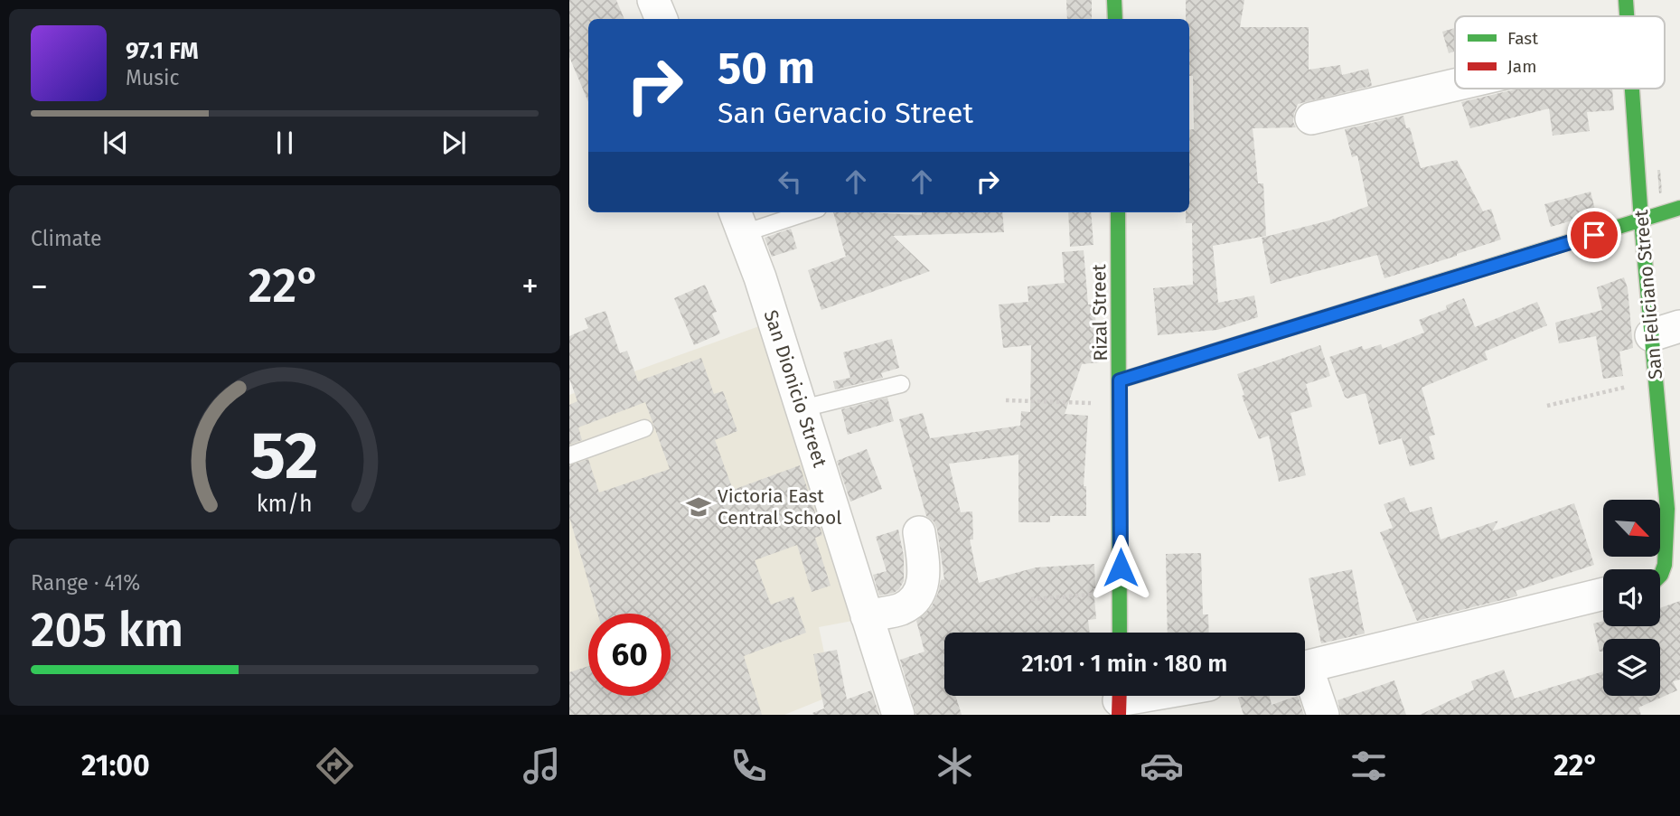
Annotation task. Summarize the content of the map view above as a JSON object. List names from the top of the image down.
{
  "streets": {
    "street": ["San Feliciano Street", "Rizal Street", "San Dionicio Street"]
  },
  "places": {
    "school or university": ["Victoria East Central School"]
  },
  "legend": ["Fast", "Jam"],
  "north": "bottom right",
  "page": {
    "turn": ["50 m", "San Gervacio Street"],
    "song": ["97.1 FM", "Music"],
    "tile": [
      "Climate",
      ["Range · 41%", "205 km"]
    ],
    "heat": ["−", "22°", "+"],
    "limit": "60",
    "trip": "21:01 · 1 min · 180 m",
    "tabs": ["21:00", "22°"],
    "gauge": ["52", "km/h"]
  }
}
